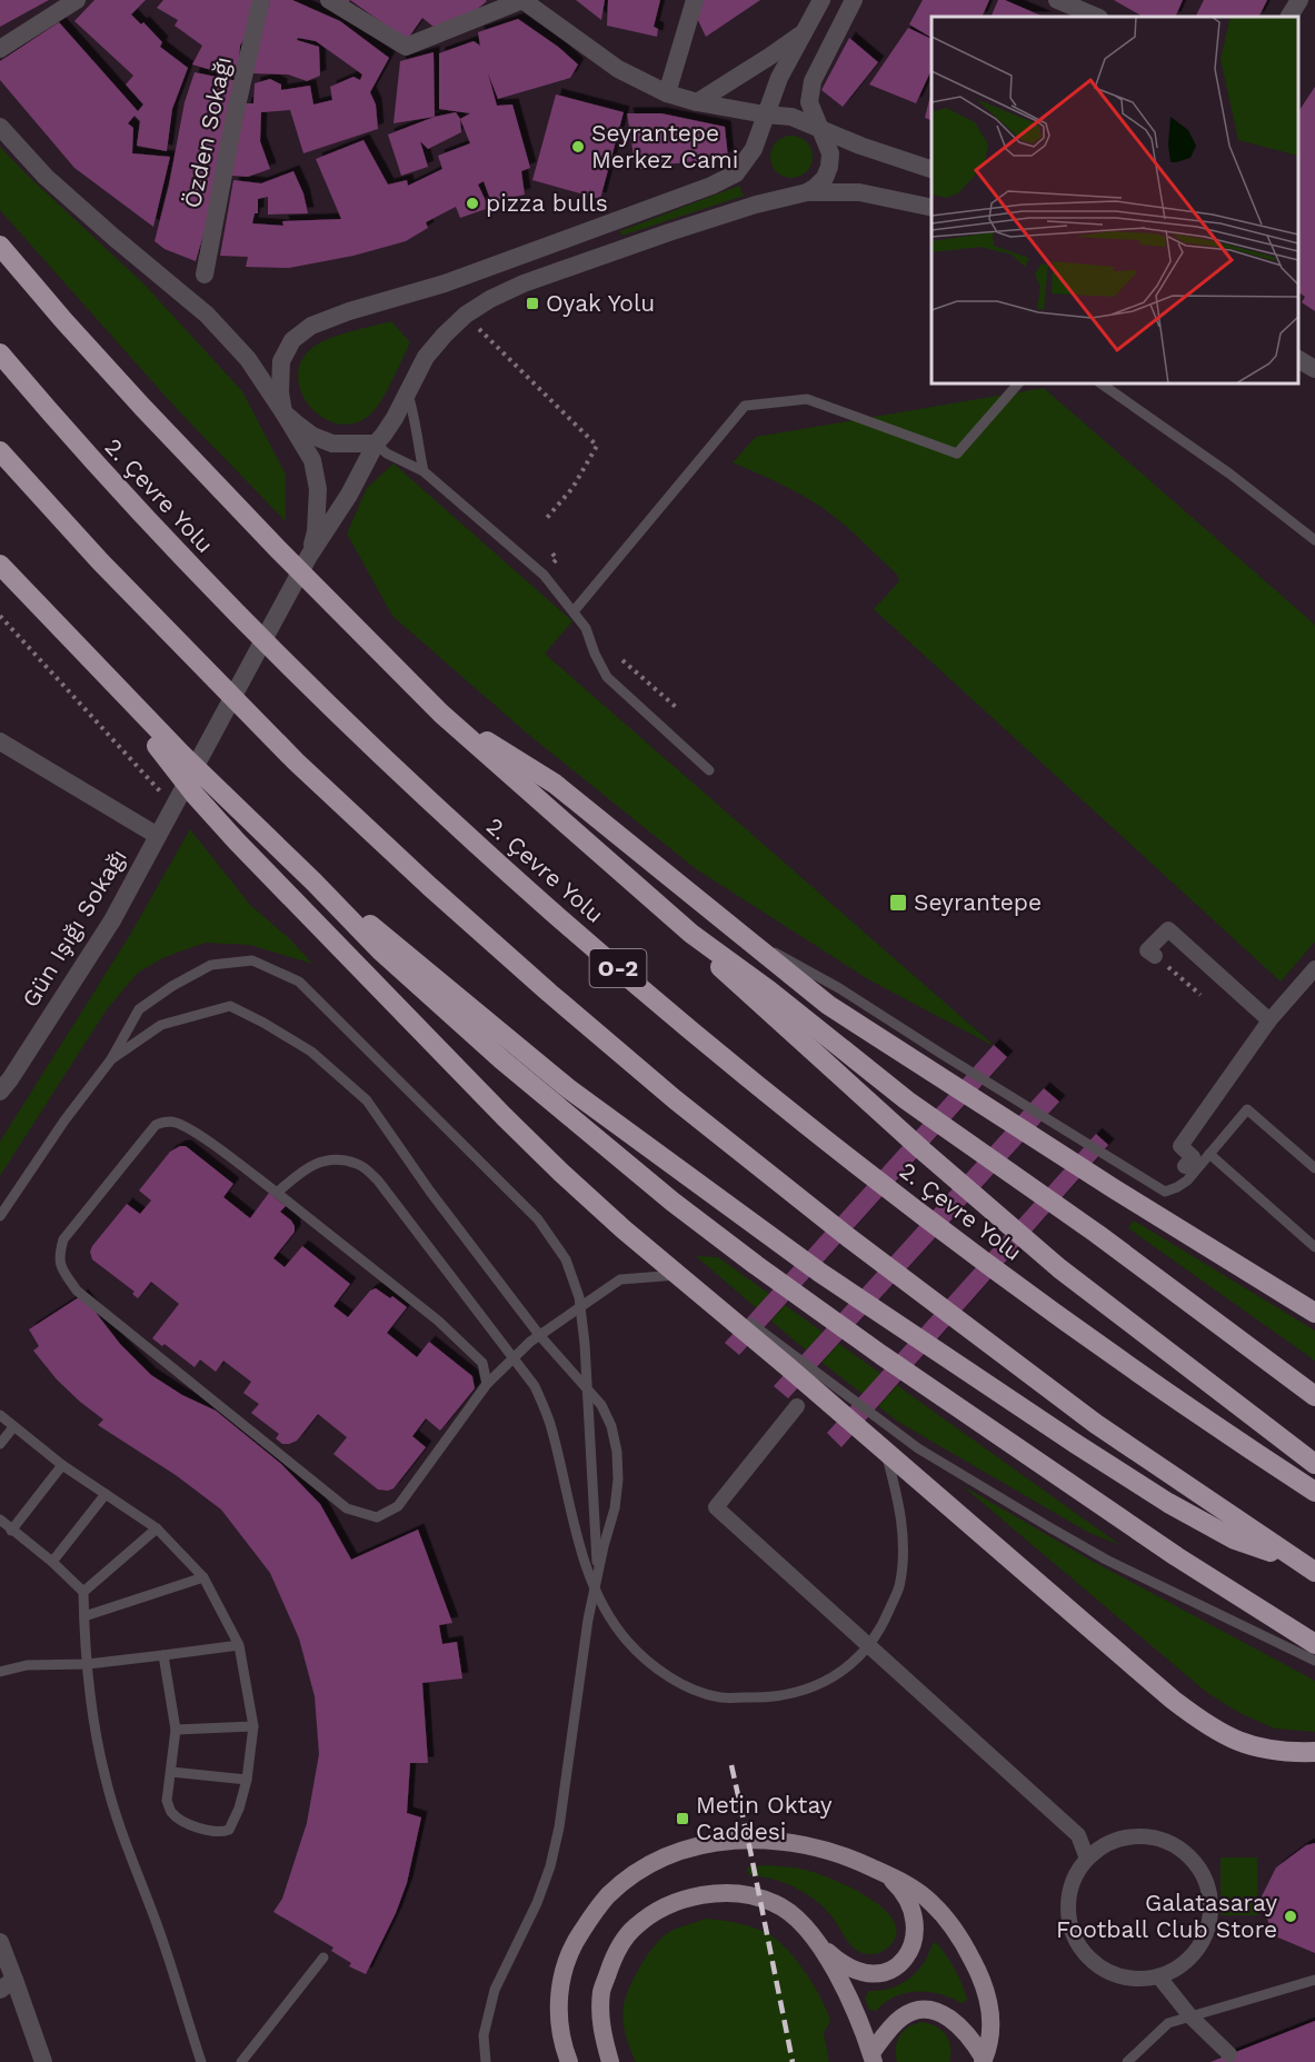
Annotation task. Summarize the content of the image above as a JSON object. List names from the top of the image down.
{
  "streets": {
    "highway": ["2. Çevre Yolu", "O-2"],
    "street": ["Özden Sokağı", "Gün Işığı Sokağı"]
  },
  "places": {
    "other": ["Seyrantepe Merkez Cami", "pizza bulls", "Galatasaray Football Club Store"],
    "transit": ["Oyak Yolu", "Seyrantepe", "Metin Oktay Caddesi"]
  }
}
